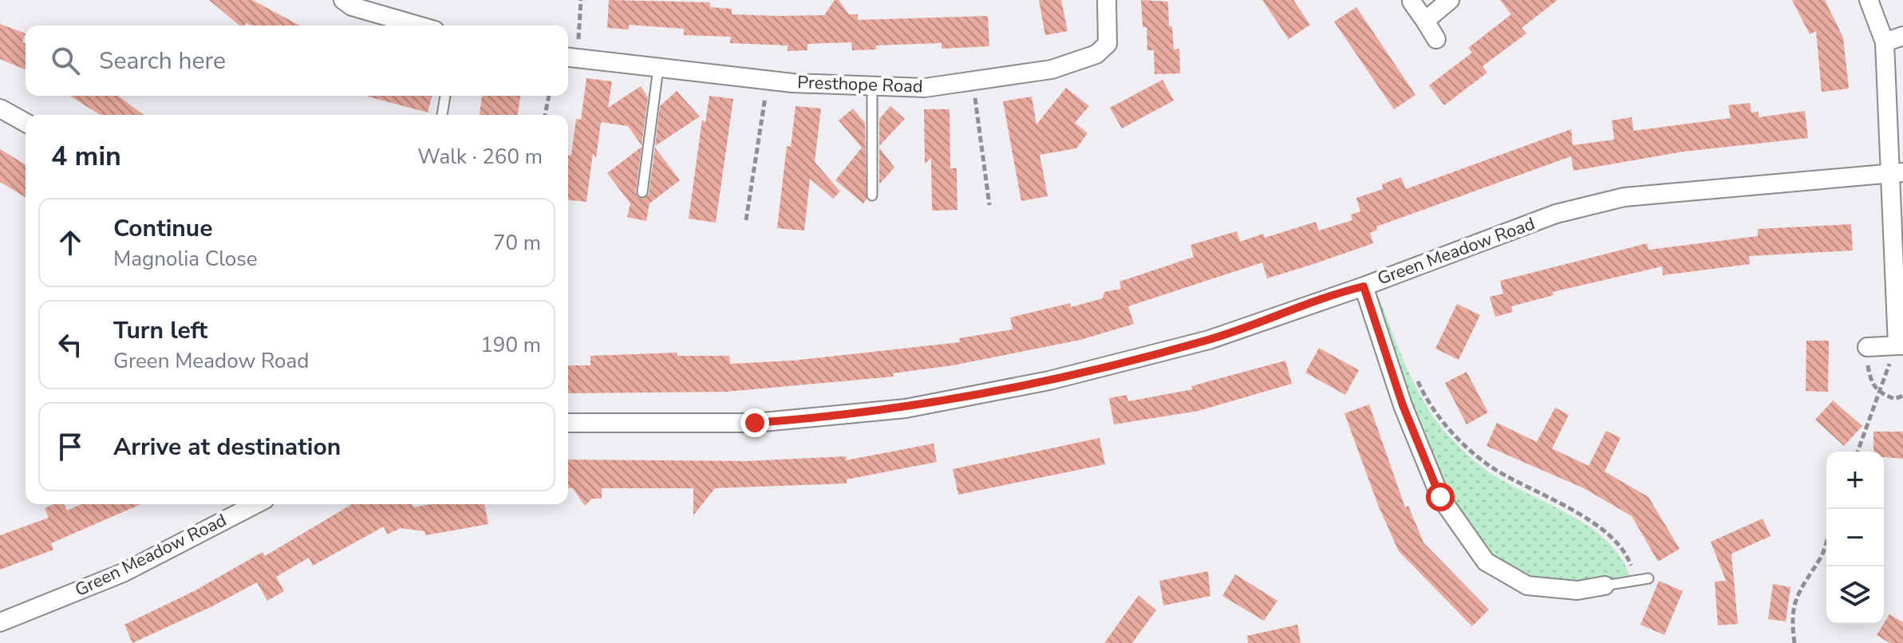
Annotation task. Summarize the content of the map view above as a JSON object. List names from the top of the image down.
{
  "streets": {
    "street": ["Presthope Road", "Green Meadow Road"]
  },
  "page": {
    "search": "Search here",
    "heading": ["4 min", "Walk · 260 m"],
    "list": [
      ["Continue", "Magnolia Close", "70 m"],
      ["Turn left", "Green Meadow Road", "190 m"],
      "Arrive at destination"
    ],
    "map_buttons": ["+", "−"]
  }
}
